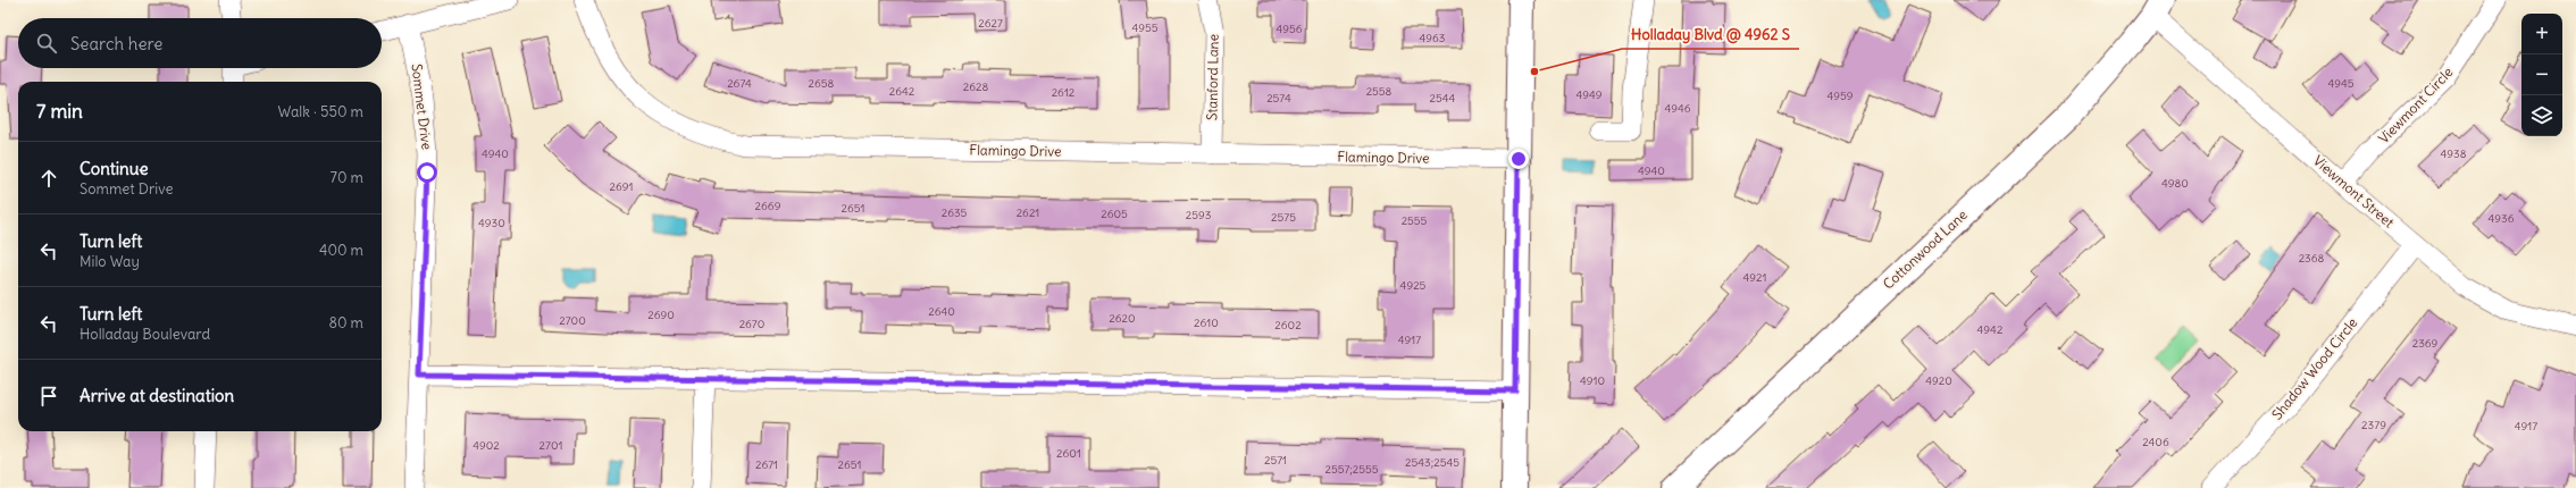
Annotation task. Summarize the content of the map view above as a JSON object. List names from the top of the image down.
{
  "streets": {
    "street": [
      "Stanford Lane",
      "Viewmont Circle",
      "Sommet Drive",
      "Flamingo Drive",
      "Viewmont Street",
      "Cottonwood Lane",
      "Shadow Wood Circle"
    ]
  },
  "crossings": [
    ["Stanford Lane", "Flamingo Drive"],
    ["Viewmont Circle", "Viewmont Street"],
    ["Viewmont Street", "Cottonwood Lane"],
    ["Viewmont Street", "Shadow Wood Circle"]
  ],
  "places": ["Holladay Blvd @ 4962 S"],
  "house_numbers": [
    "2627",
    "4955",
    "4956",
    "4963",
    "2674",
    "2658",
    "4945",
    "2628",
    "2642",
    "2558",
    "2612",
    "4949",
    "4959",
    "2574",
    "2544",
    "4946",
    "4940",
    "4938",
    "4940",
    "4980",
    "2691",
    "2669",
    "2651",
    "2635",
    "2621",
    "2605",
    "2593",
    "2575",
    "4936",
    "2555",
    "4930",
    "2368",
    "4921",
    "4925",
    "2640",
    "2690",
    "2620",
    "2700",
    "2610",
    "2670",
    "2602",
    "4942",
    "4917",
    "2369",
    "4910",
    "4920",
    "2379",
    "4917",
    "2406",
    "4902",
    "2701",
    "2601",
    "2571",
    "2543;2545",
    "2671",
    "2651",
    "2557;2555"
  ],
  "page": {
    "map_buttons": ["+", "−"],
    "search": "Search here",
    "heading": ["7 min", "Walk · 550 m"],
    "list": [
      ["Continue", "Sommet Drive", "70 m"],
      ["Turn left", "Milo Way", "400 m"],
      ["Turn left", "Holladay Boulevard", "80 m"],
      "Arrive at destination"
    ]
  }
}
